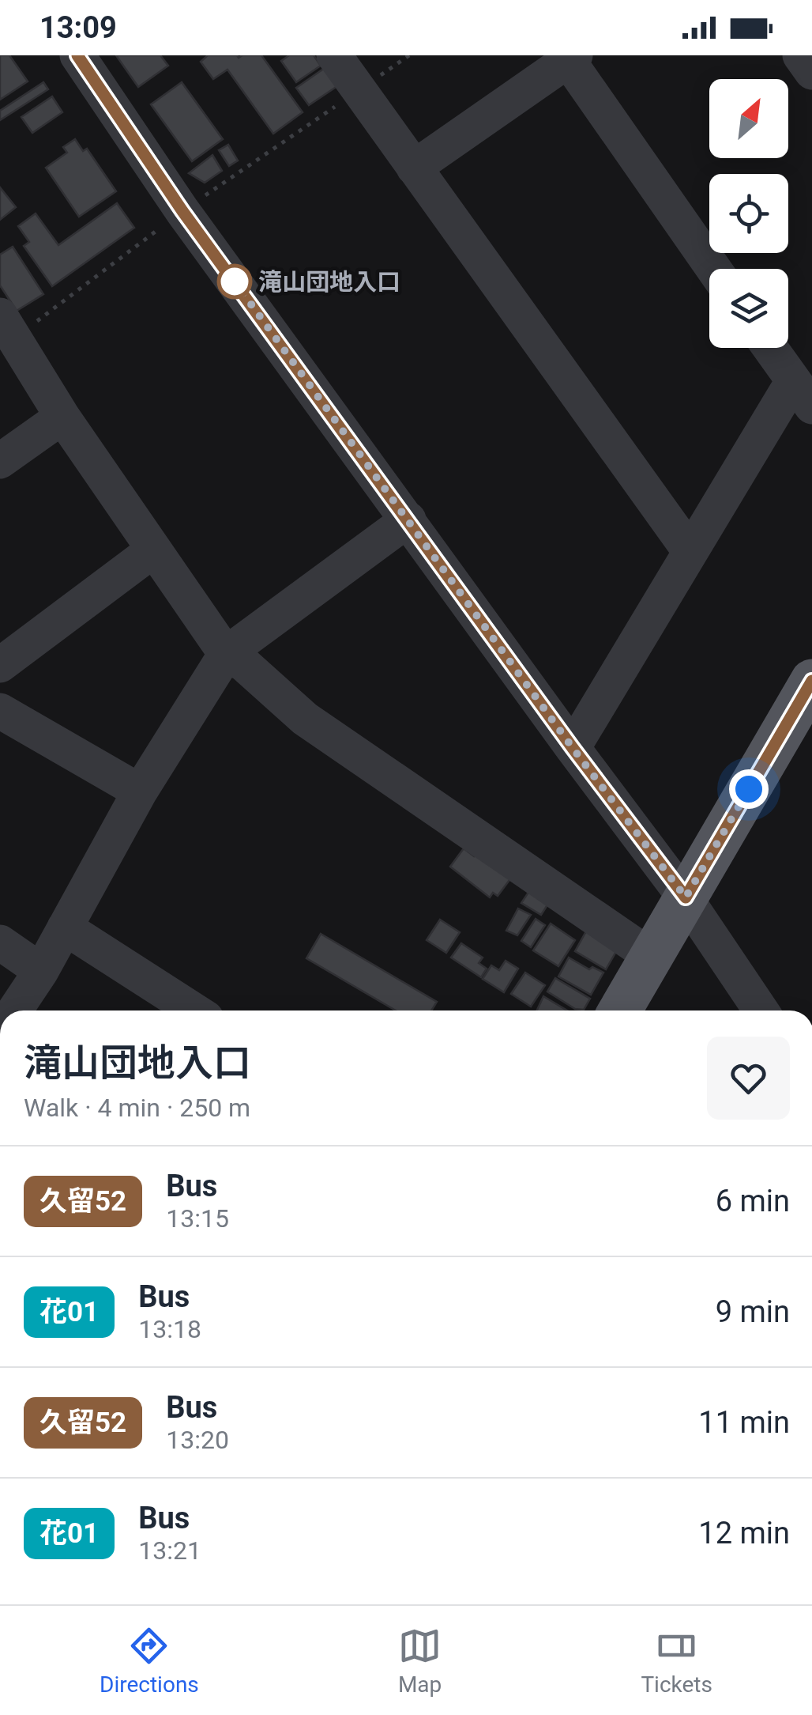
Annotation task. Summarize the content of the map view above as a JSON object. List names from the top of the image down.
{
  "places": ["滝山団地入口"],
  "lines": ["bus line 久留52"],
  "north": "top right",
  "page": {
    "status": "13:09",
    "heading": ["滝山団地入口", "Walk · 4 min · 250 m"],
    "list": [
      {
        "mark": "久留52",
        "name": "Bus",
        "note": "13:15",
        "value": "6 min"
      },
      {
        "mark": "花01",
        "name": "Bus",
        "note": "13:18",
        "value": "9 min"
      },
      {
        "mark": "久留52",
        "name": "Bus",
        "note": "13:20",
        "value": "11 min"
      },
      {
        "mark": "花01",
        "name": "Bus",
        "note": "13:21",
        "value": "12 min"
      }
    ],
    "tabs": ["Directions", "Map", "Tickets"]
  }
}
